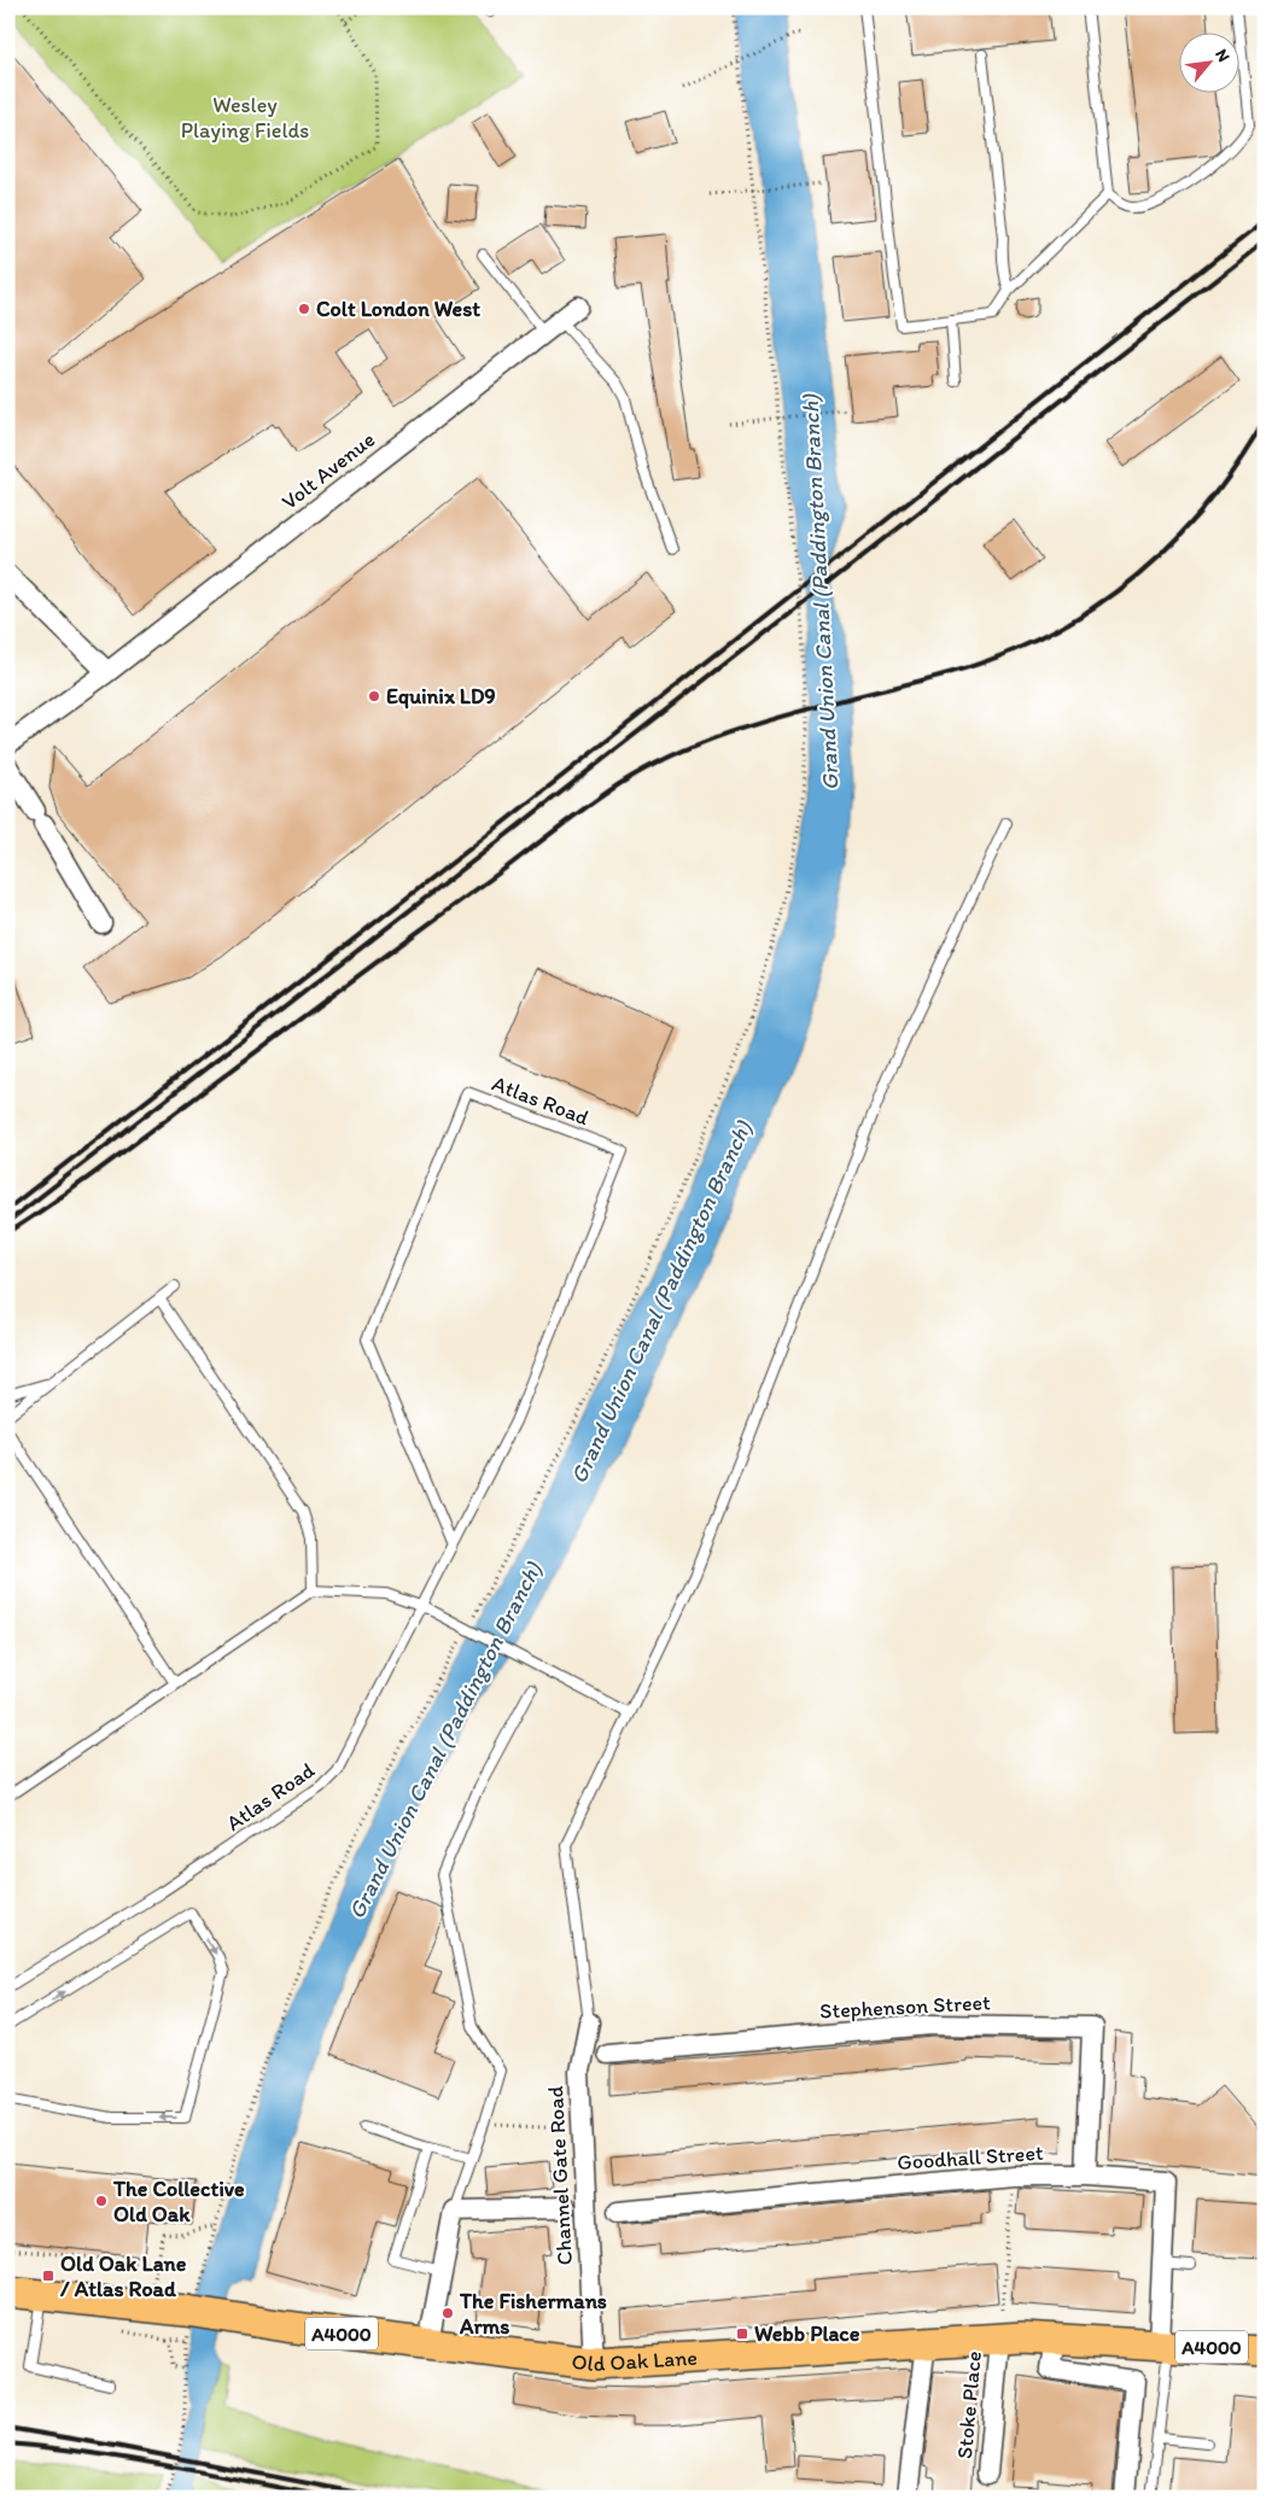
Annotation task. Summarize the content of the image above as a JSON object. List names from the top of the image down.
{
  "streets": {
    "main road": ["A4000", "Old Oak Lane"],
    "street": [
      "Volt Avenue",
      "Stephenson Street",
      "Goodhall Street",
      "Channel Gate Road",
      "Stoke Place"
    ],
    "lane": ["Atlas Road"]
  },
  "crossings": [
    ["Stephenson Street", "Goodhall Street"],
    ["Goodhall Street", "Old Oak Lane"],
    ["Channel Gate Road", "Old Oak Lane"],
    ["Old Oak Lane", "Stoke Place"]
  ],
  "water": ["Grand Union Canal (Paddington Branch)"],
  "parks": ["Wesley Playing Fields"],
  "places": {
    "other": [
      "Colt London West",
      "Equinix LD9",
      "The Collective Old Oak",
      "The Fishermans Arms"
    ],
    "transit": ["Old Oak Lane / Atlas Road", "Webb Place"]
  },
  "north": "top right"
}
